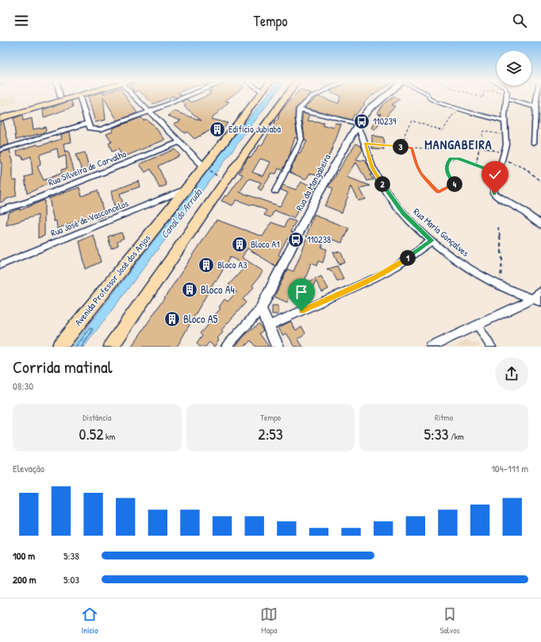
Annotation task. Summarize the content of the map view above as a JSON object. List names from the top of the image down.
{
  "streets": {
    "main road": ["Avenida Professor José dos Anjos"],
    "street": [
      "Rua Silveira de Carvalho",
      "Rua da Mangabeira",
      "Rua José de Vasconcelos",
      "Rua Maria Gonçalves"
    ]
  },
  "crossings": [
    ["Rua da Mangabeira", "Rua Maria Gonçalves"],
    ["Rua José de Vasconcelos", "Avenida Professor José dos Anjos"]
  ],
  "districts": ["MANGABEIRA"],
  "water": ["Canal do Arruda"],
  "places": {
    "bus stop": ["110239", "110238"],
    "building": [
      "Edifício Jubiabá",
      "Bloco A1",
      "Bloco A3",
      "Bloco A4",
      "Bloco A5"
    ]
  },
  "page": {
    "header": "Tempo",
    "pins": [
      "3",
      "2",
      "4",
      "1"
    ],
    "heading": ["Corrida matinal", "08:30"],
    "stats": [
      ["Distância", "0.52 km"],
      ["Tempo", "2:53"],
      ["Ritmo", "5:33 /km"]
    ],
    "chart": ["Elevação", "104–111 m"],
    "list": [
      {
        "name": "100 m",
        "note": "5:38"
      },
      {
        "name": "200 m",
        "note": "5:03"
      }
    ],
    "tabs": ["Início", "Mapa", "Salvos"]
  }
}
